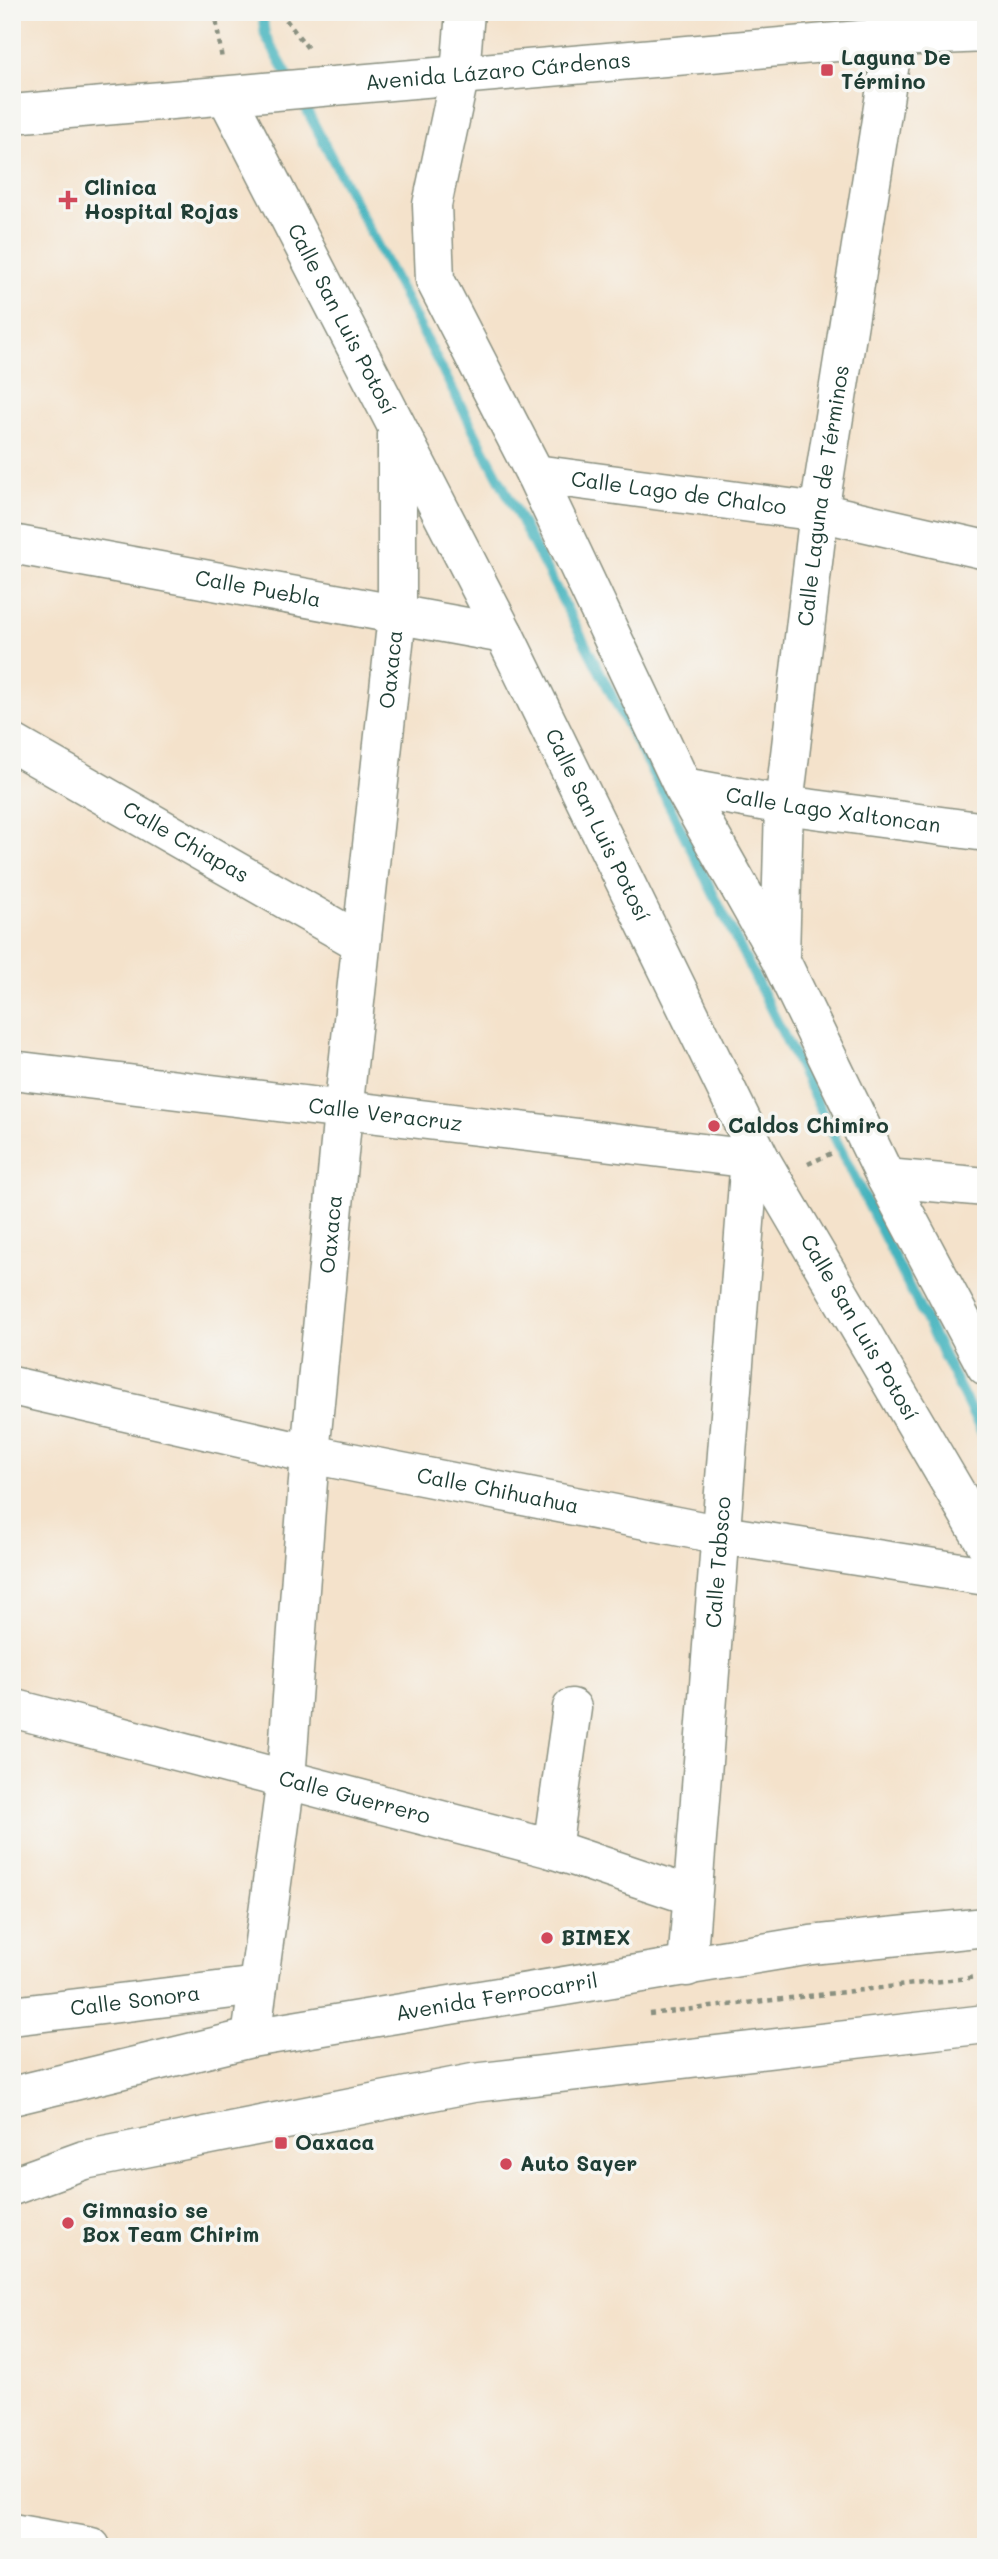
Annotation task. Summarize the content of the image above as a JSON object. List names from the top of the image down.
{
  "streets": {
    "street": [
      "Avenida Lázaro Cárdenas",
      "Calle San Luis Potosí",
      "Calle Lago de Chalco",
      "Calle Laguna de Términos",
      "Calle Puebla",
      "Oaxaca",
      "Calle Lago Xaltoncan",
      "Calle Chiapas",
      "Calle Veracruz",
      "Calle Chihuahua",
      "Calle Tabsco",
      "Calle Guerrero",
      "Avenida Ferrocarril",
      "Calle Sonora"
    ]
  },
  "crossings": [
    ["Avenida Lázaro Cárdenas", "Calle San Luis Potosí"],
    ["Avenida Lázaro Cárdenas", "Calle Laguna de Términos"],
    ["Calle San Luis Potosí", "Calle Puebla"],
    ["Calle San Luis Potosí", "Oaxaca"],
    ["Calle San Luis Potosí", "Calle Veracruz"],
    ["Calle San Luis Potosí", "Calle Tabsco"],
    ["Calle Lago de Chalco", "Calle Laguna de Términos"],
    ["Calle Laguna de Términos", "Calle Lago Xaltoncan"],
    ["Calle Puebla", "Oaxaca"],
    ["Oaxaca", "Calle Chiapas"],
    ["Oaxaca", "Calle Veracruz"],
    ["Oaxaca", "Calle Chihuahua"],
    ["Oaxaca", "Calle Guerrero"],
    ["Oaxaca", "Avenida Ferrocarril"],
    ["Oaxaca", "Calle Sonora"],
    ["Calle Veracruz", "Calle Tabsco"],
    ["Calle Chihuahua", "Calle Tabsco"],
    ["Calle Tabsco", "Calle Guerrero"],
    ["Calle Tabsco", "Avenida Ferrocarril"]
  ],
  "places": {
    "transit": ["Laguna De Término", "Oaxaca"],
    "health": ["Clinica Hospital Rojas"],
    "other": [
      "Caldos Chimiro",
      "BIMEX",
      "Auto Sayer",
      "Gimnasio se Box Team Chirim"
    ]
  }
}
